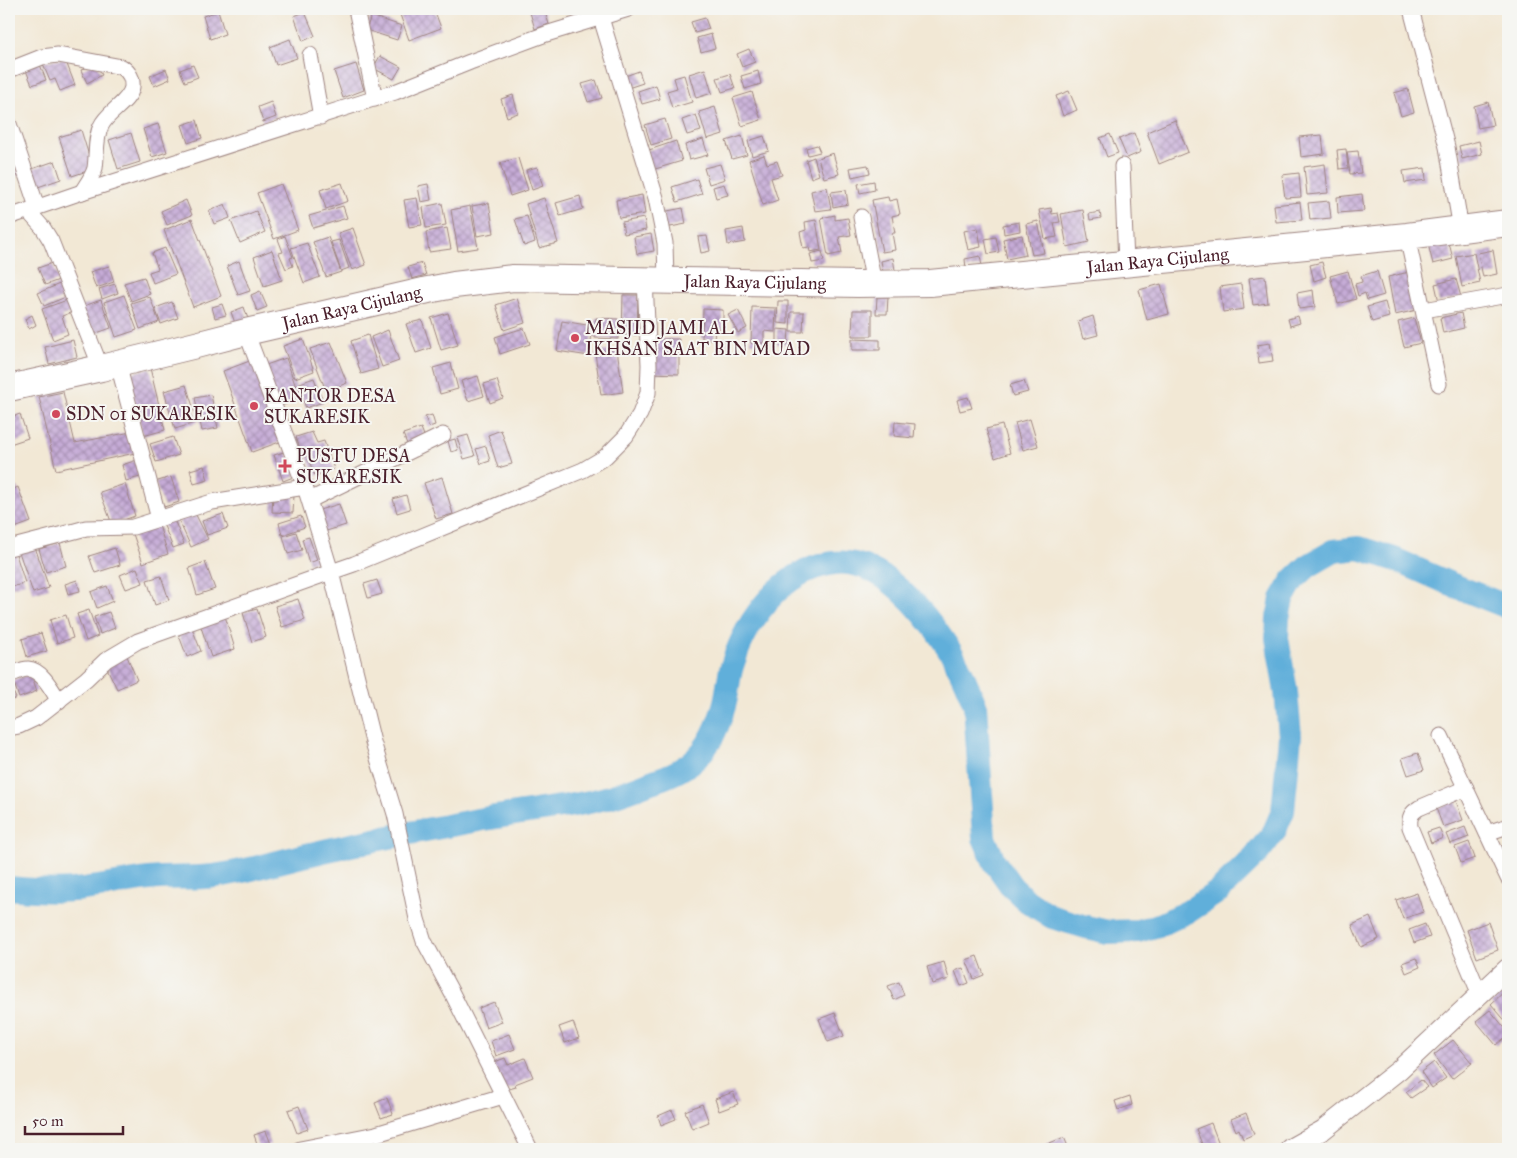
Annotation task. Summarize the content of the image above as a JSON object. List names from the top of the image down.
{
  "streets": {
    "highway": ["Jalan Raya Cijulang"]
  },
  "places": {
    "other": ["MASJID JAMI AL IKHSAN SAAT BIN MUAD", "KANTOR DESA SUKARESIK", "SDN 01 SUKARESIK"],
    "health": ["PUSTU DESA SUKARESIK"]
  },
  "scale_bar": "50 m"
}
